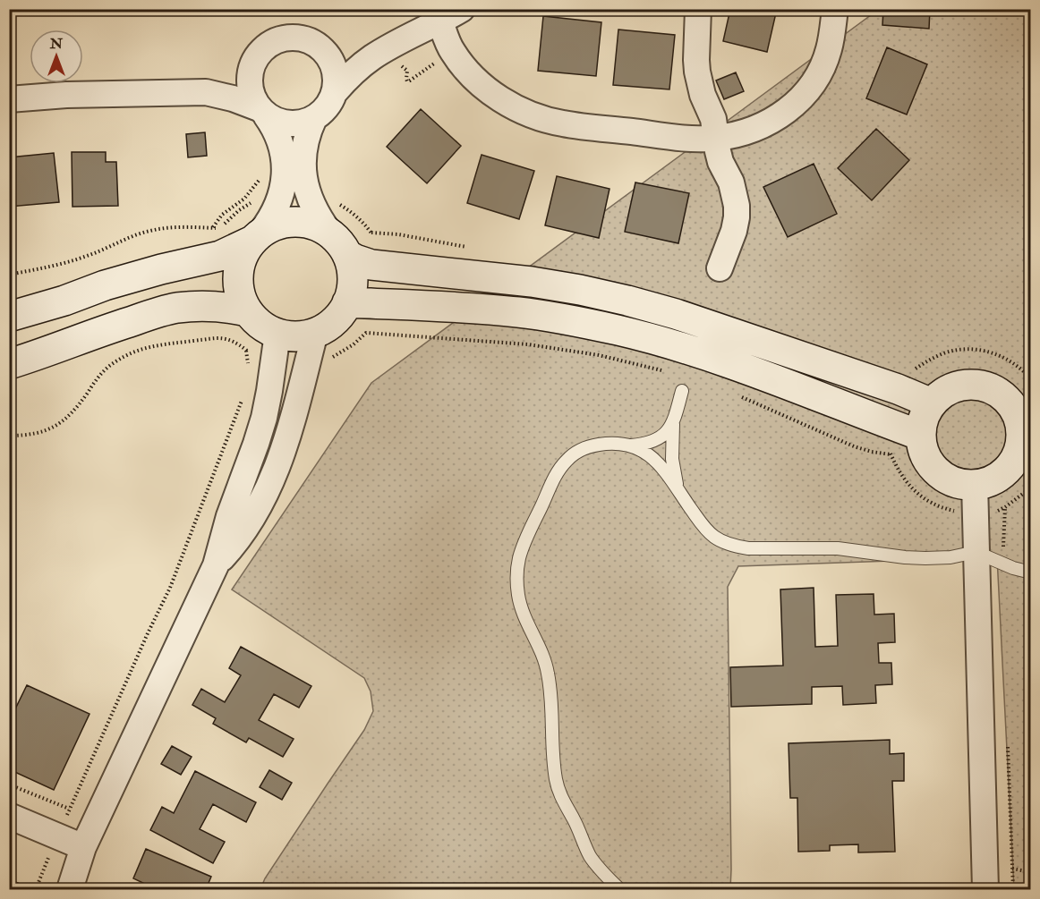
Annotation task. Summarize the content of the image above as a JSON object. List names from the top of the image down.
{
  "north": "top"
}
